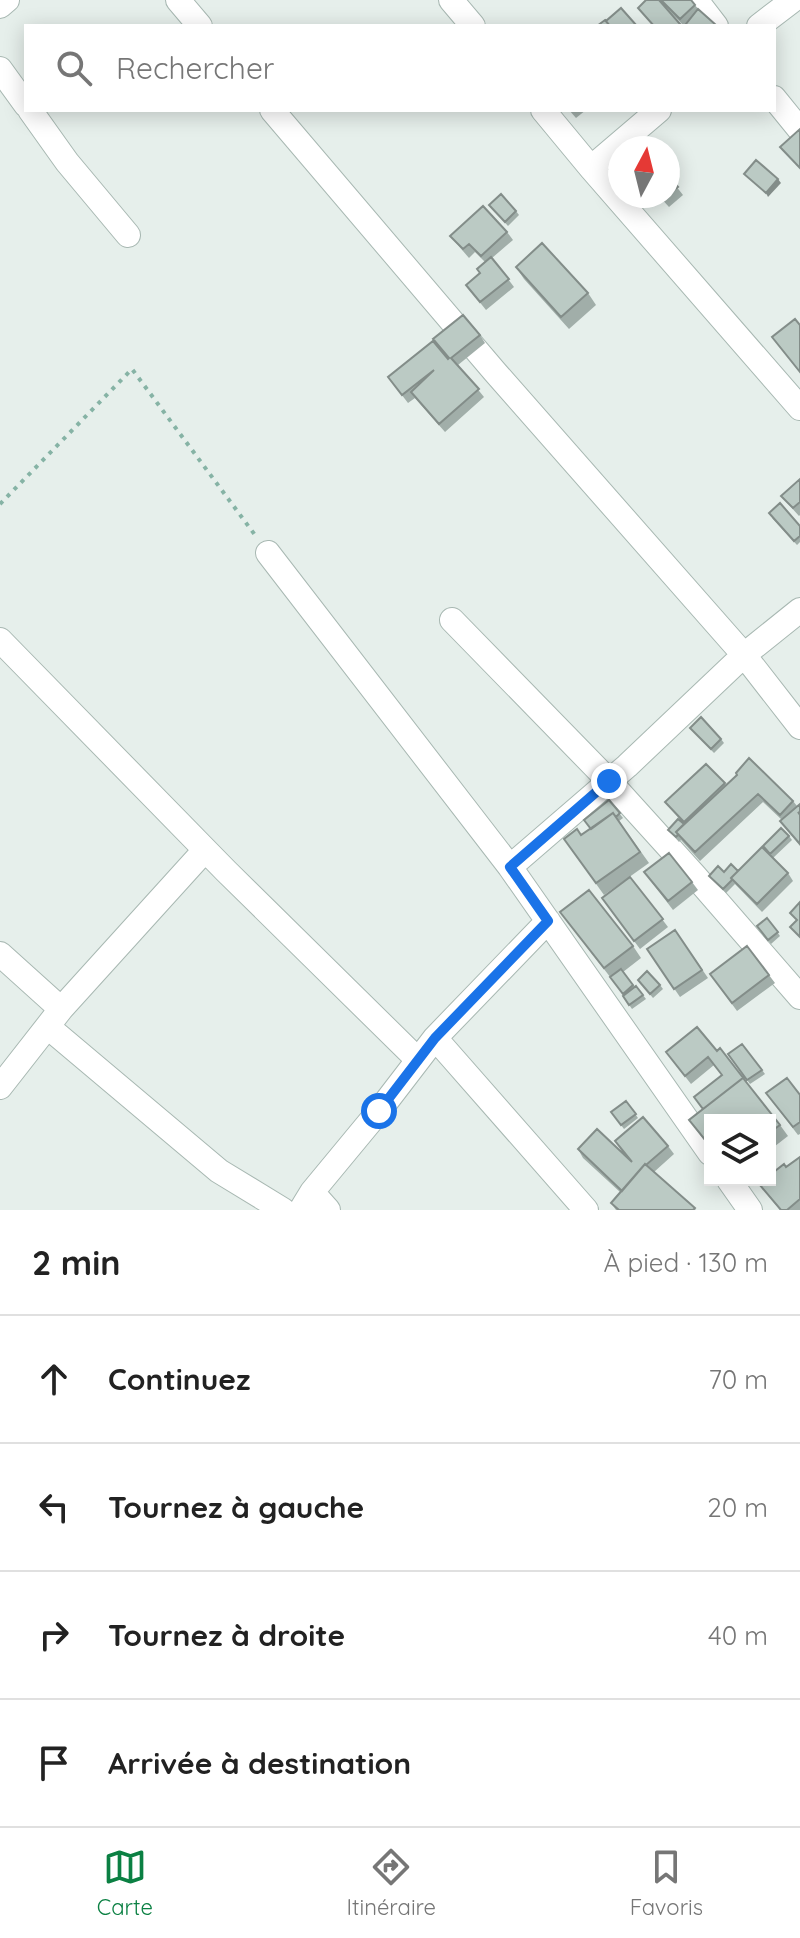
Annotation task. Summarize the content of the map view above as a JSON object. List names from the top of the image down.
{
  "north": "top",
  "page": {
    "search": "Rechercher",
    "heading": ["2 min", "À pied · 130 m"],
    "list": [
      ["Continuez", "70 m"],
      ["Tournez à gauche", "20 m"],
      ["Tournez à droite", "40 m"],
      "Arrivée à destination"
    ],
    "nav": ["Carte", "Itinéraire", "Favoris"]
  }
}
